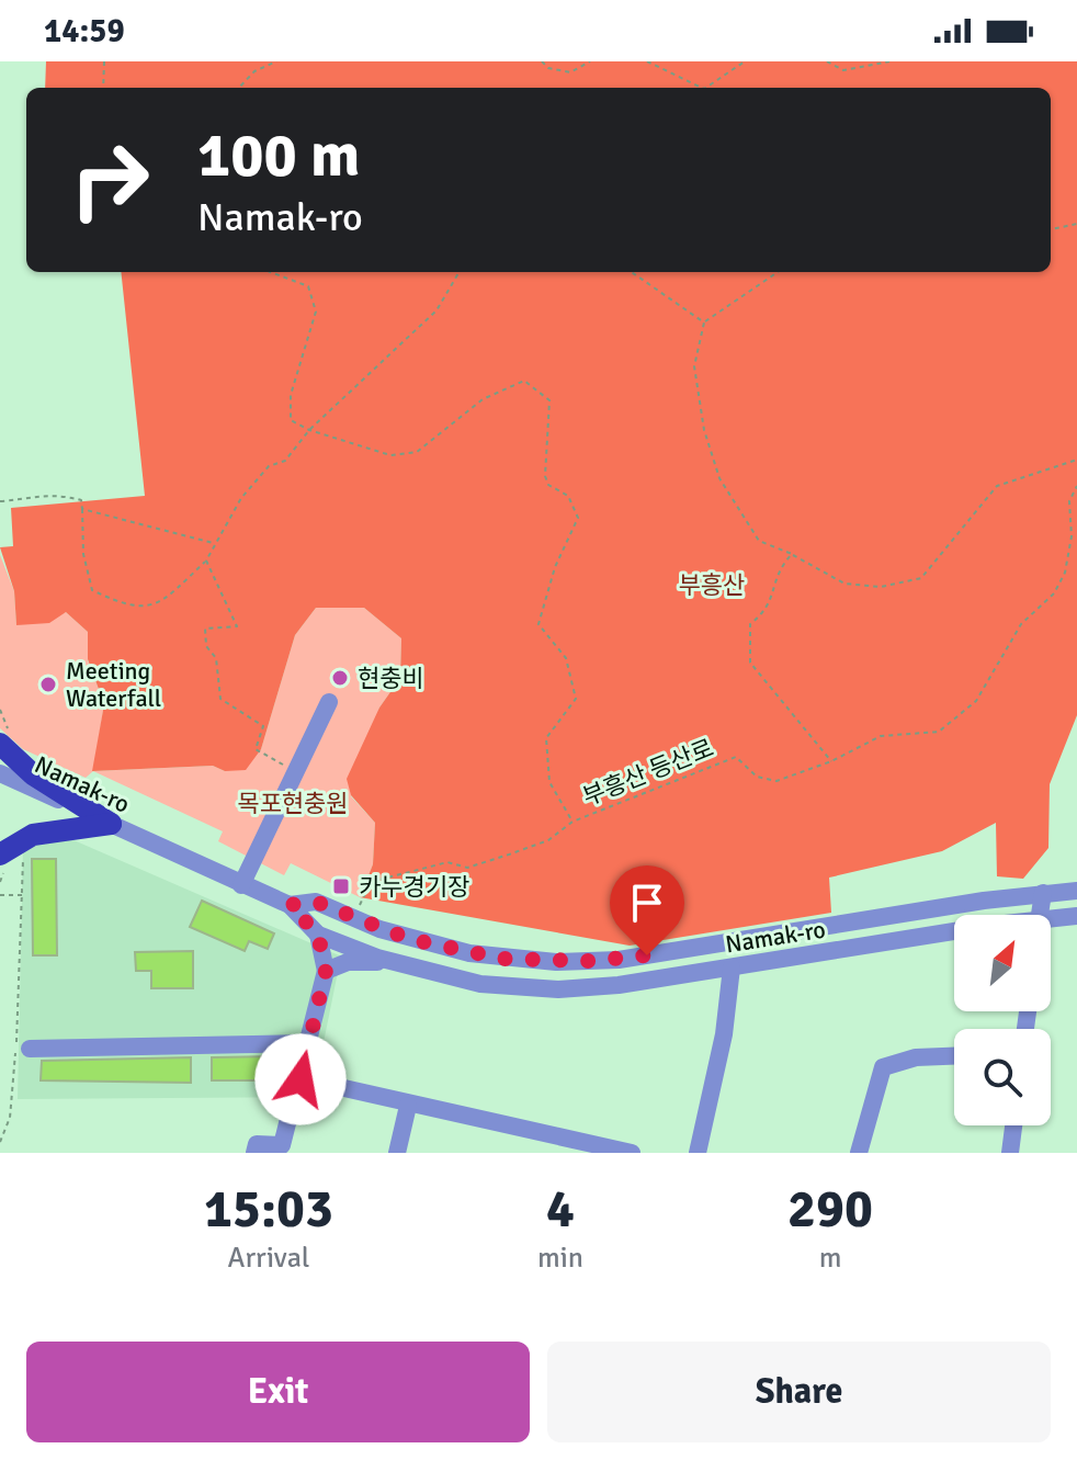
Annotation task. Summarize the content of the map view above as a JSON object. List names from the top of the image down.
{
  "streets": {
    "street": ["Namak-ro"],
    "path": ["부흥산 등산로"]
  },
  "crossings": [
    ["부흥산 등산로", "Namak-ro"]
  ],
  "parks": ["부흥산", "목포현충원"],
  "places": {
    "other": ["현충비", "Meeting Waterfall"],
    "transit": ["카누경기장"]
  },
  "north": "top right",
  "page": {
    "status": "14:59",
    "turn": ["100 m", "Namak-ro"],
    "eta": [
      "15:03",
      "Arrival",
      "4",
      "min",
      "290",
      "m"
    ],
    "buttons": ["Exit", "Share"]
  }
}
